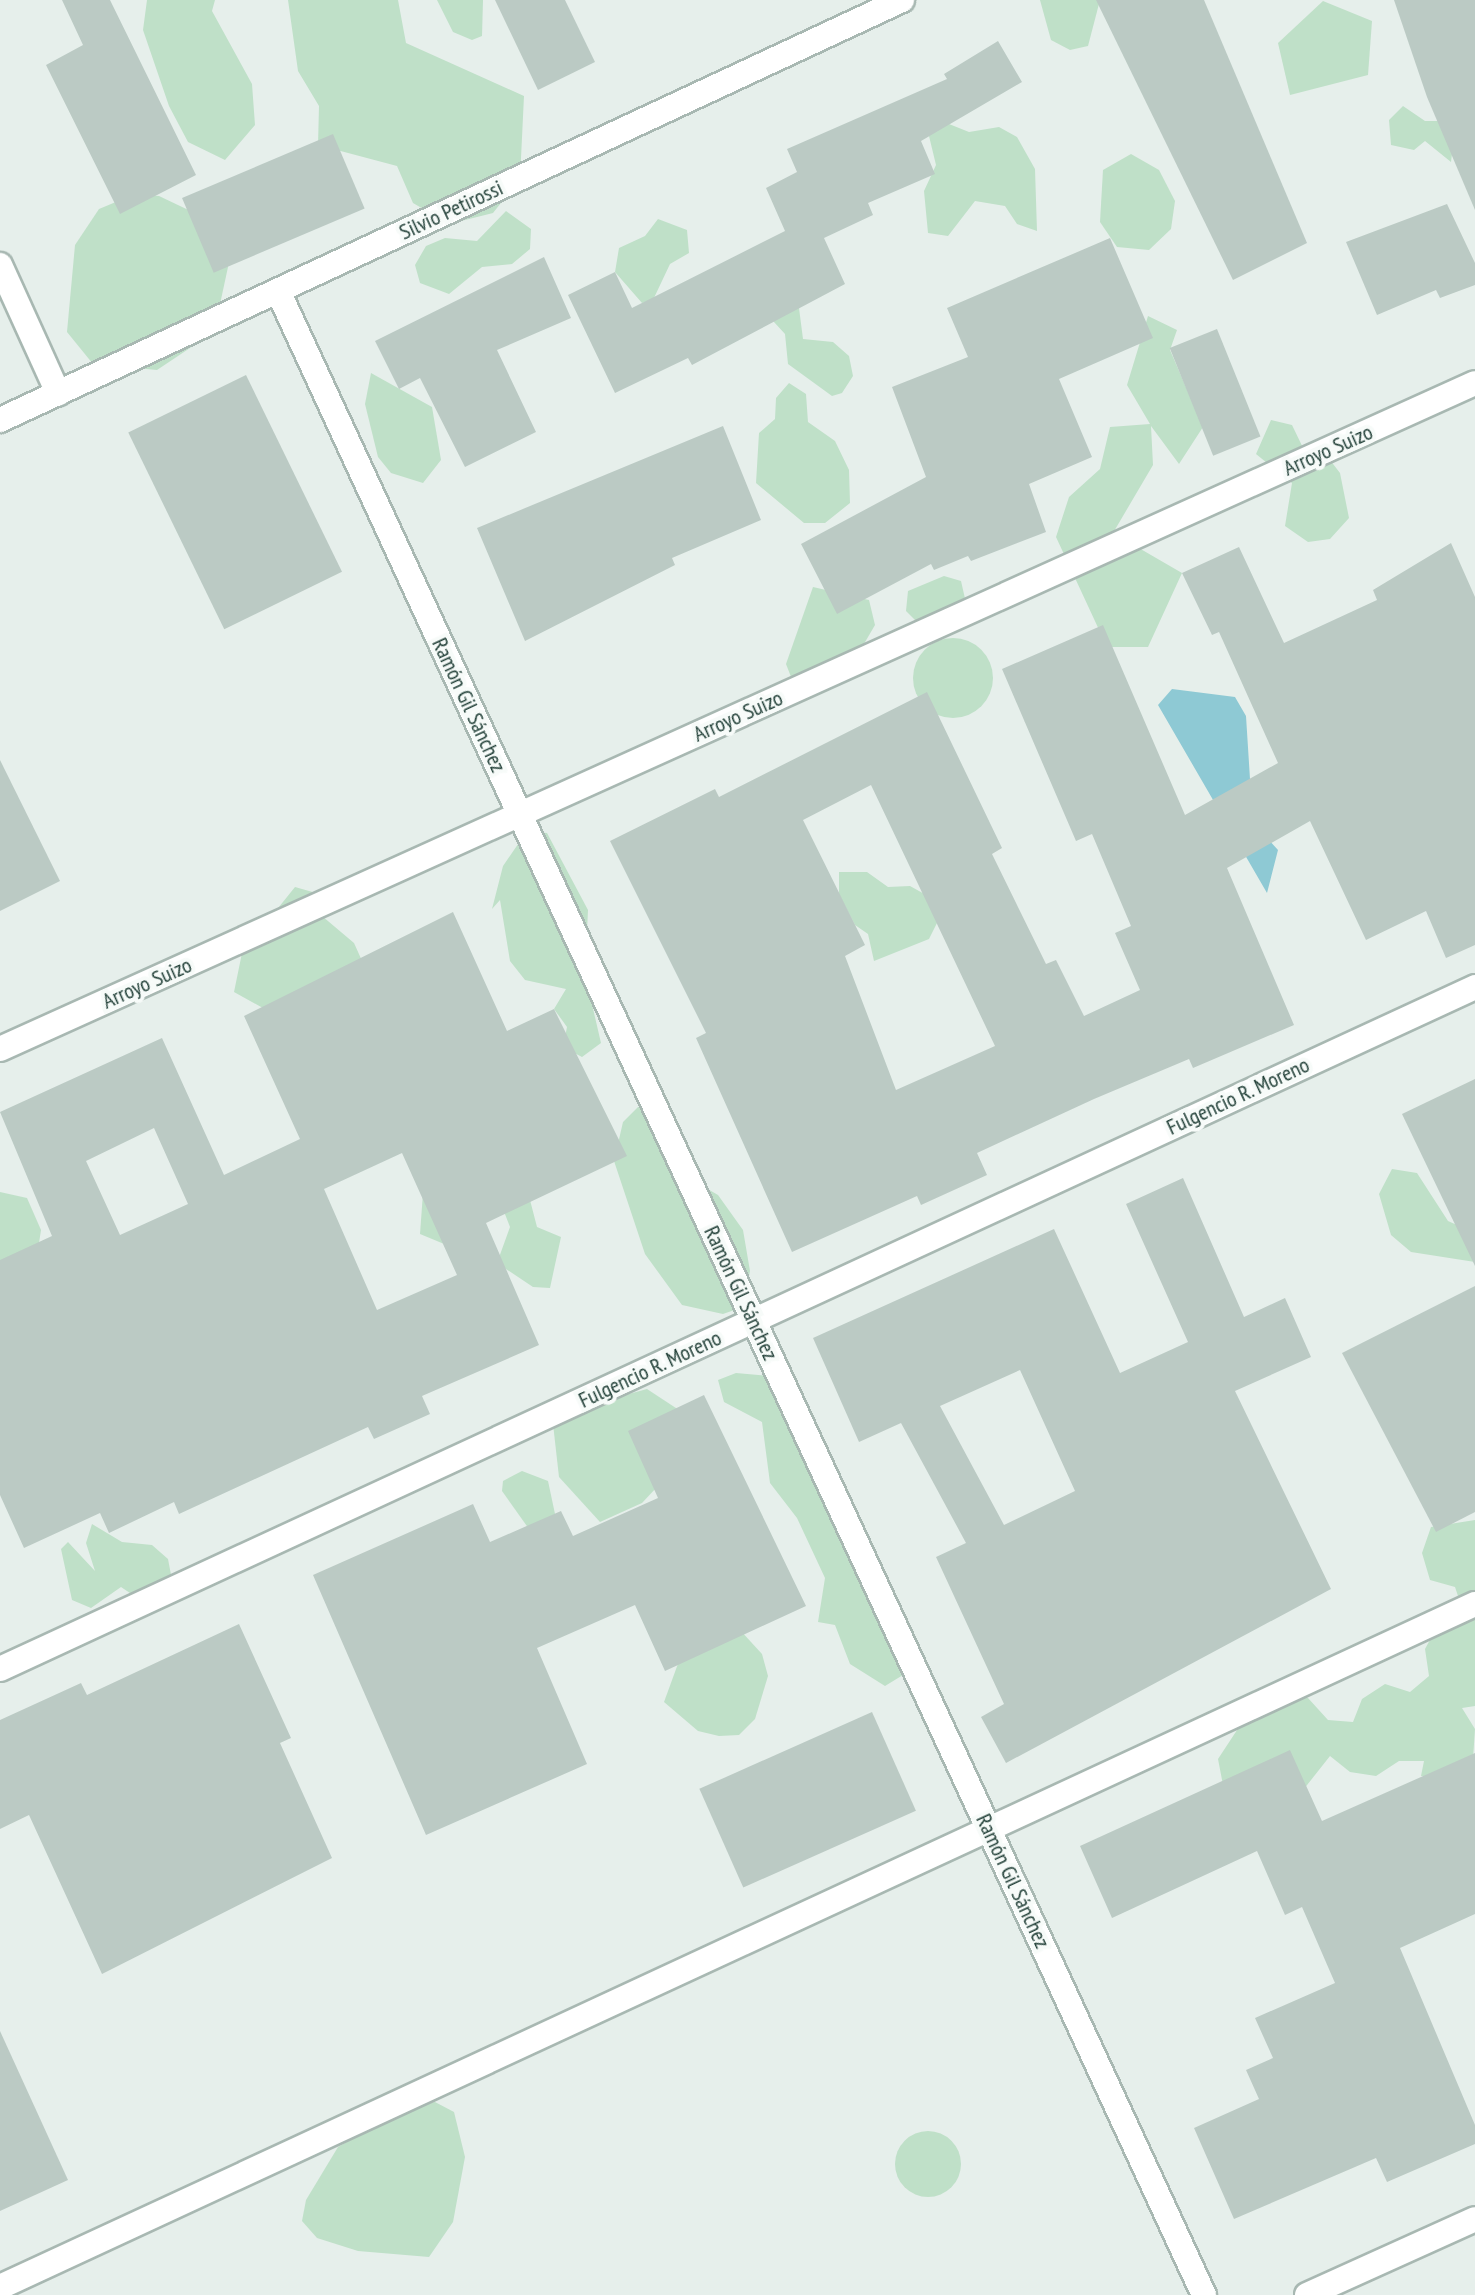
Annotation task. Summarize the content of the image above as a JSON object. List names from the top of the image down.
{
  "streets": {
    "street": [
      "Silvio Petirossi",
      "Arroyo Suizo",
      "Ramón Gil Sánchez",
      "Fulgencio R. Moreno"
    ]
  },
  "crossings": [
    ["Silvio Petirossi", "Ramón Gil Sánchez"],
    ["Arroyo Suizo", "Ramón Gil Sánchez"],
    ["Ramón Gil Sánchez", "Fulgencio R. Moreno"]
  ]
}
